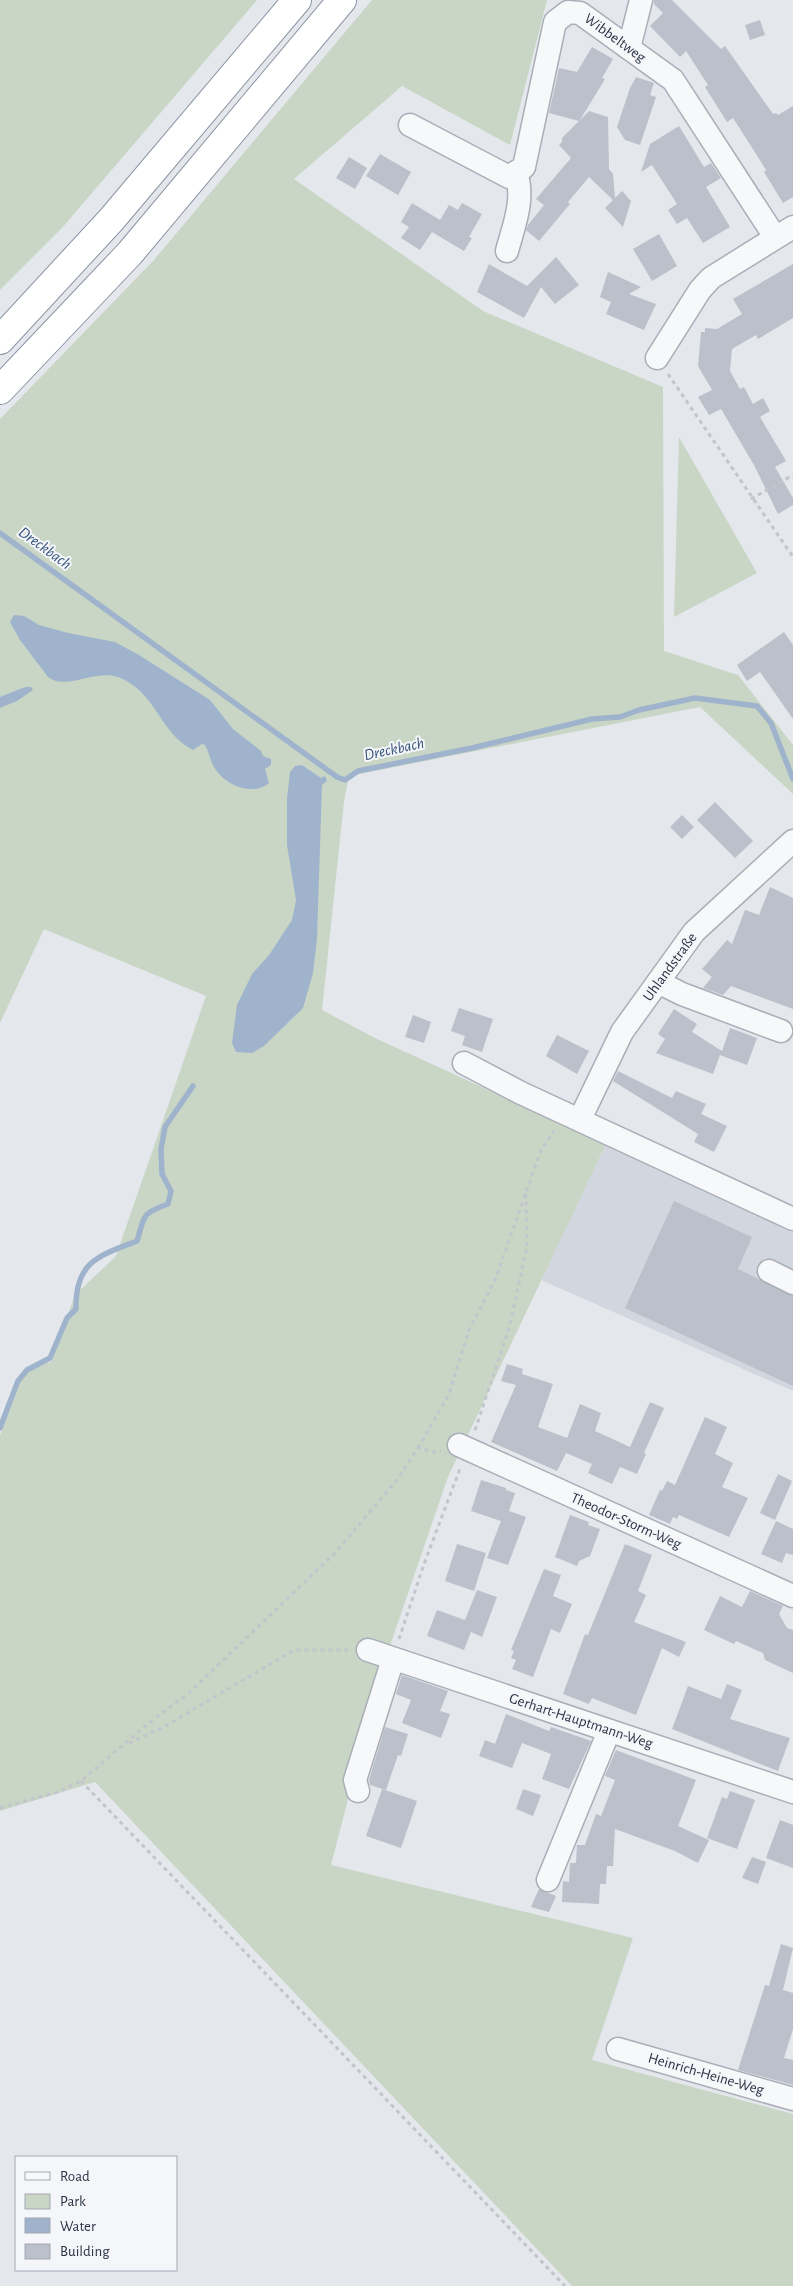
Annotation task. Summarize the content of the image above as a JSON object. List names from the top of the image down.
{
  "streets": {
    "street": [
      "Wibbeltweg",
      "Uhlandstraße",
      "Theodor-Storm-Weg",
      "Gerhart-Hauptmann-Weg",
      "Heinrich-Heine-Weg"
    ]
  },
  "water": ["Dreckbach"],
  "legend": [
    "Road",
    "Park",
    "Water",
    "Building"
  ]
}
